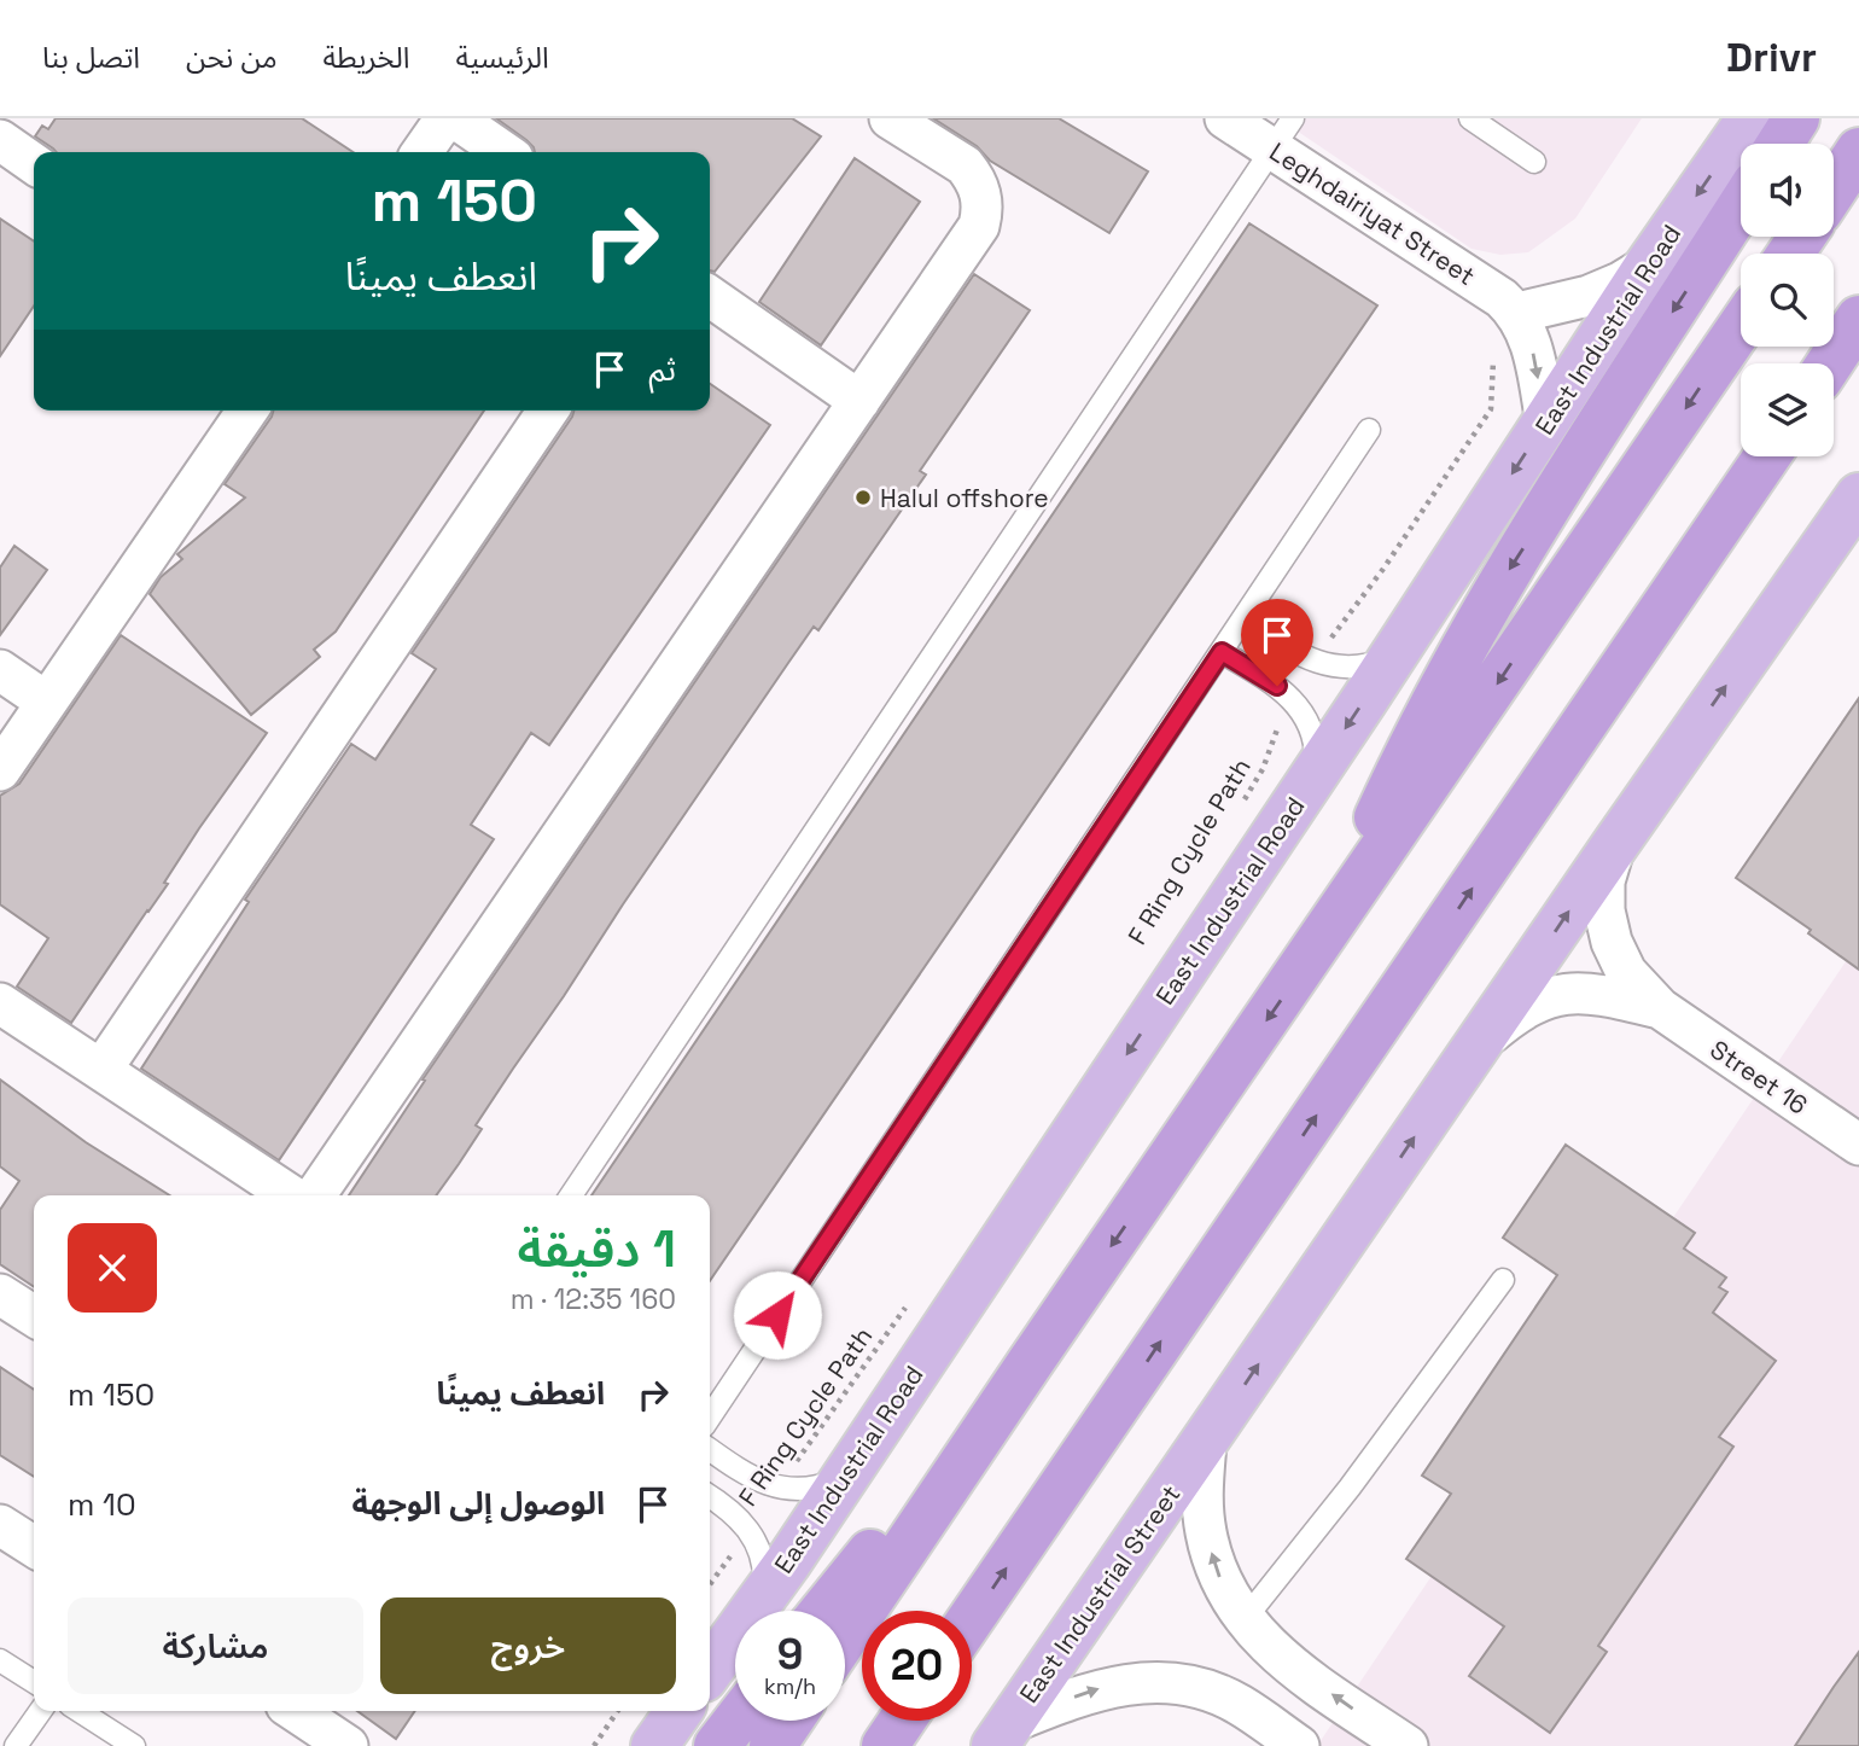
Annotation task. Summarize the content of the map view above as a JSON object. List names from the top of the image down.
{
  "streets": {
    "main road": ["East Industrial Road", "East Industrial Street"],
    "street": ["Leghdairiyat Street", "Street 16"],
    "path": ["F Ring Cycle Path"]
  },
  "places": ["Halul offshore"],
  "page": {
    "header": "Drivr",
    "nav": [
      "الرئيسية",
      "الخريطة",
      "من نحن",
      "اتصل بنا"
    ],
    "turn": ["150 m", "انعطف يمينًا"],
    "then": "ثم",
    "heading": ["1 دقيقة", "160 m · 12:35"],
    "list": [
      {
        "name": "انعطف يمينًا",
        "value": "150 m"
      },
      {
        "name": "الوصول إلى الوجهة",
        "value": "10 m"
      }
    ],
    "buttons": ["خروج", "مشاركة"],
    "speed": "9 km/h",
    "limit": "20"
  }
}
